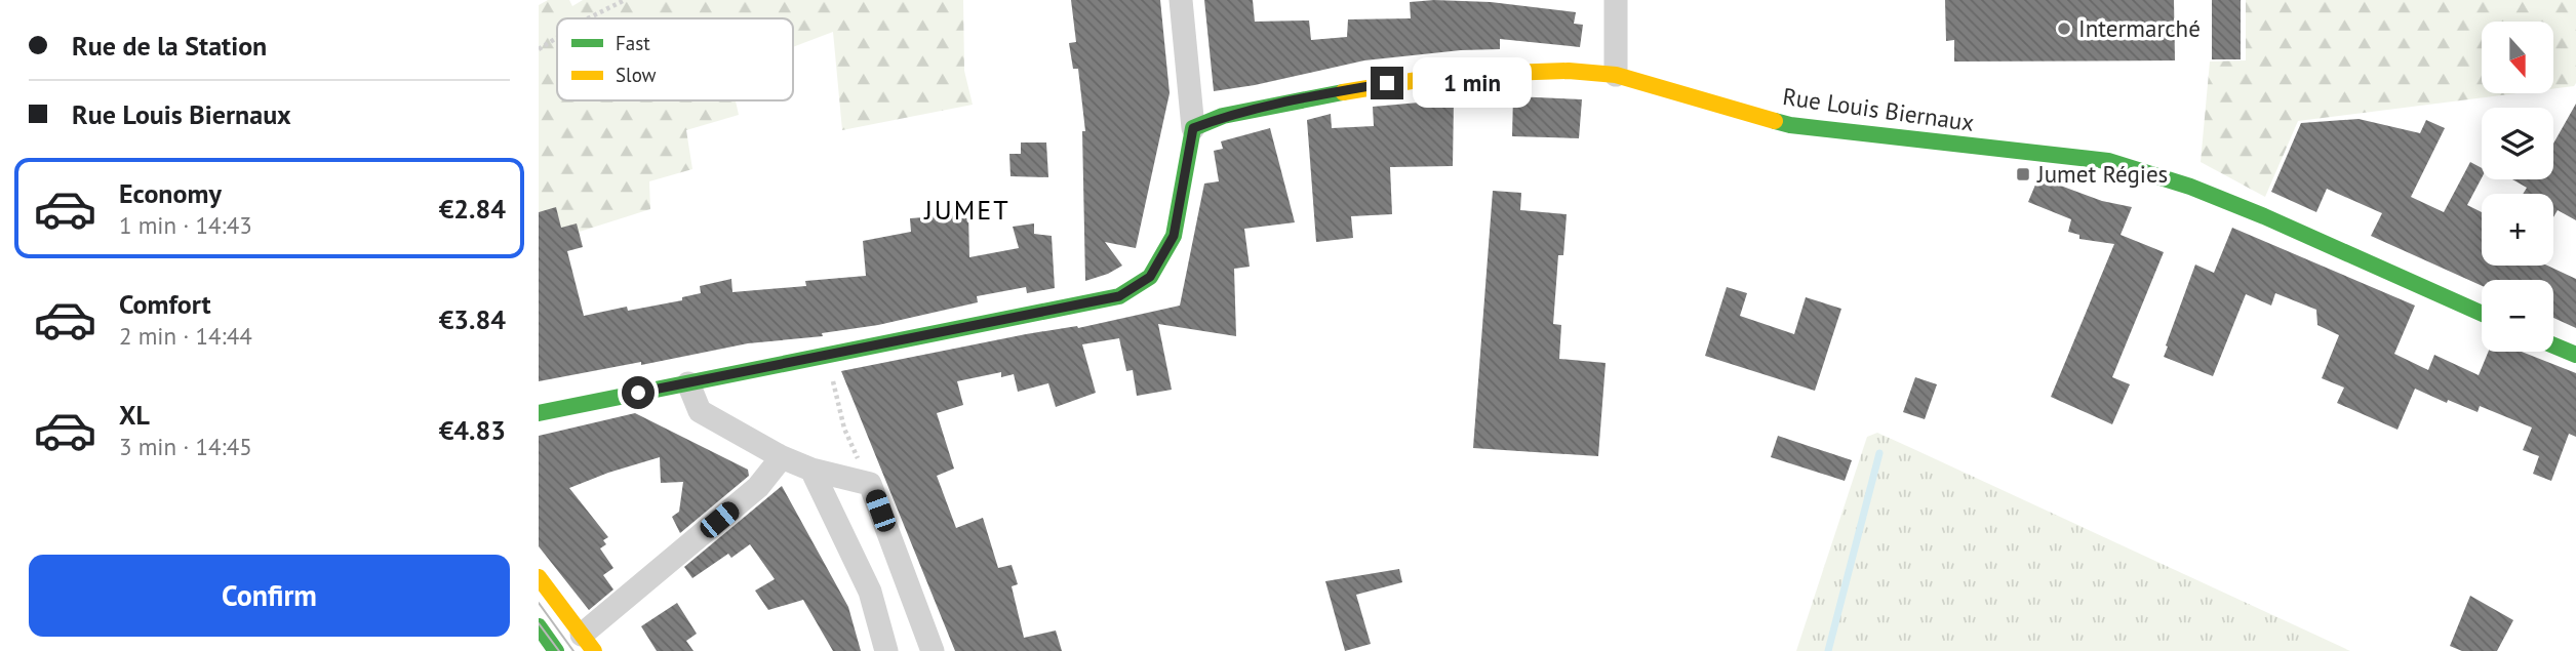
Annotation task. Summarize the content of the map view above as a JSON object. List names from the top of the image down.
{
  "streets": {
    "street": ["Rue Louis Biernaux"]
  },
  "districts": ["JUMET"],
  "places": {
    "other": ["Intermarché"],
    "transit": ["Jumet Régies"]
  },
  "legend": ["Fast", "Slow"],
  "north": "bottom",
  "page": {
    "banner": ["Rue de la Station", "Rue Louis Biernaux"],
    "map_buttons": ["+", "−"],
    "bubble": "1 min",
    "list": [
      {
        "name": "Economy",
        "note": "1 min · 14:43",
        "value": "€2.84"
      },
      {
        "name": "Comfort",
        "note": "2 min · 14:44",
        "value": "€3.84"
      },
      {
        "name": "XL",
        "note": "3 min · 14:45",
        "value": "€4.83"
      }
    ],
    "buttons": "Confirm"
  }
}
